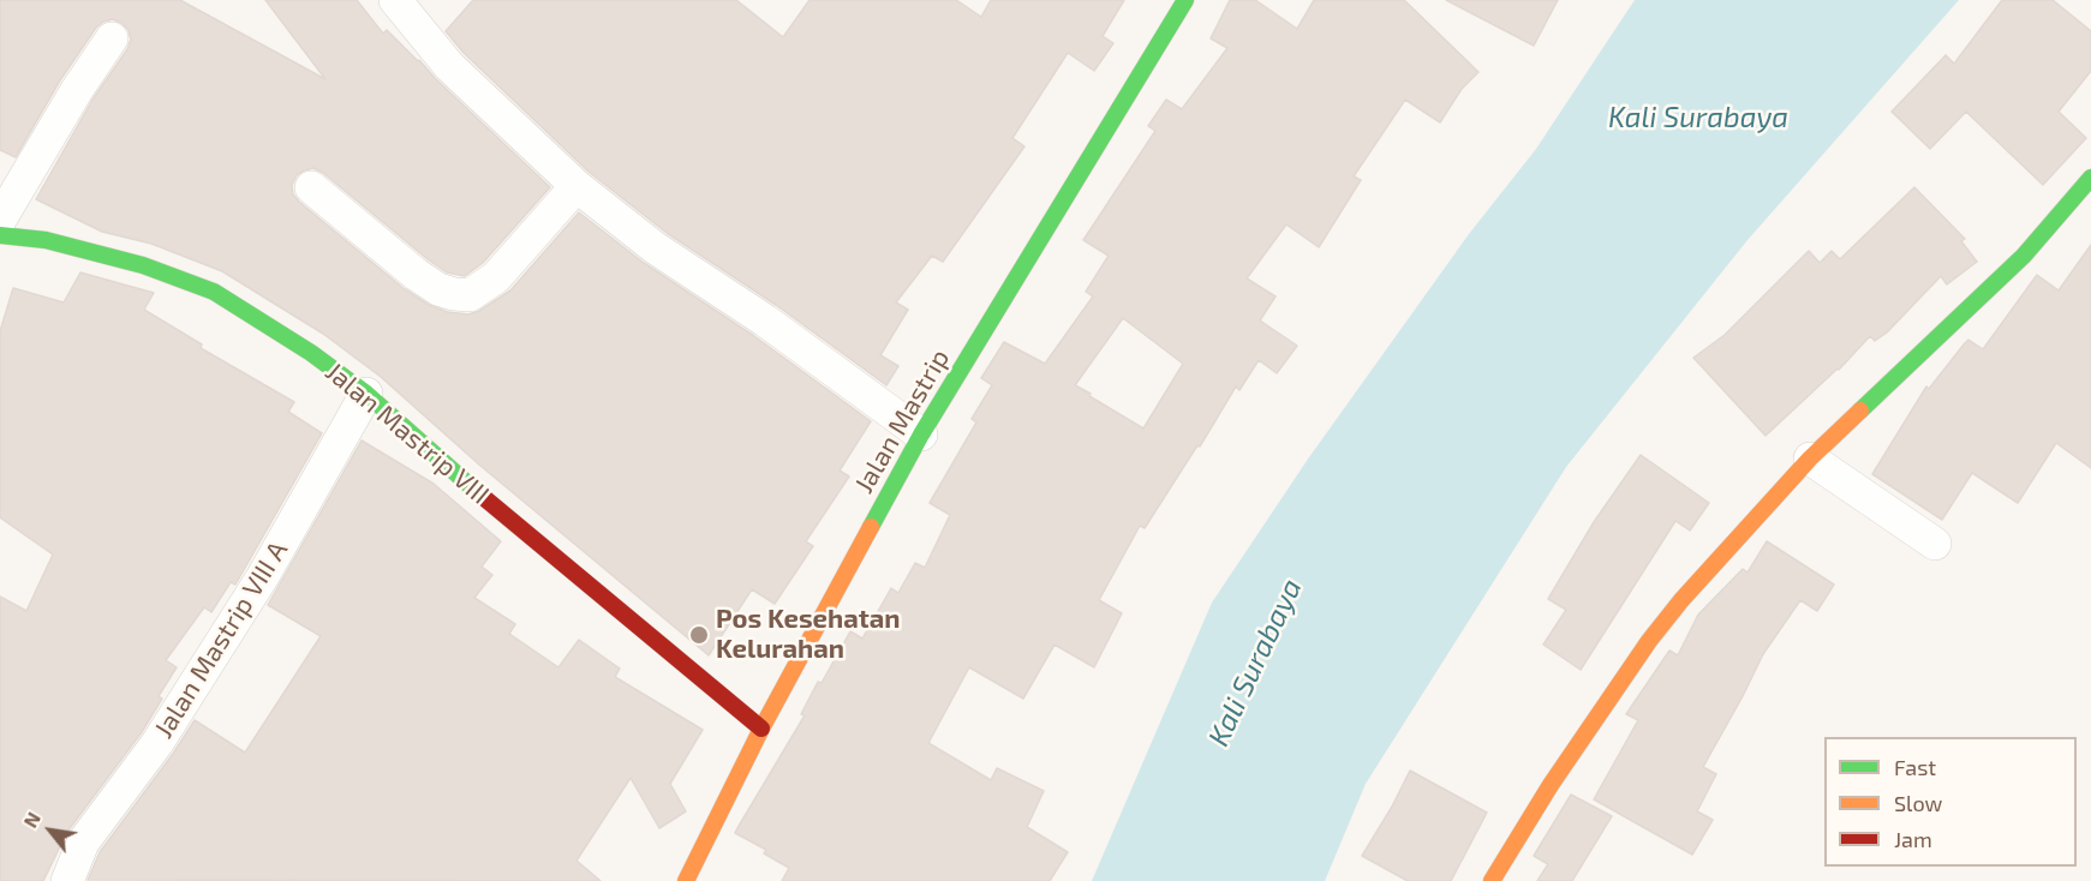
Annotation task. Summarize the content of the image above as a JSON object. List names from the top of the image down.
{
  "streets": {
    "street": ["Jalan Mastrip", "Jalan Mastrip VIII", "Jalan Mastrip VIII A"]
  },
  "crossings": [
    ["Jalan Mastrip", "Jalan Mastrip VIII"],
    ["Jalan Mastrip VIII", "Jalan Mastrip VIII A"]
  ],
  "water": ["Kali Surabaya"],
  "places": ["Pos Kesehatan Kelurahan"],
  "legend": ["Fast", "Slow", "Jam"],
  "north": "top left"
}
